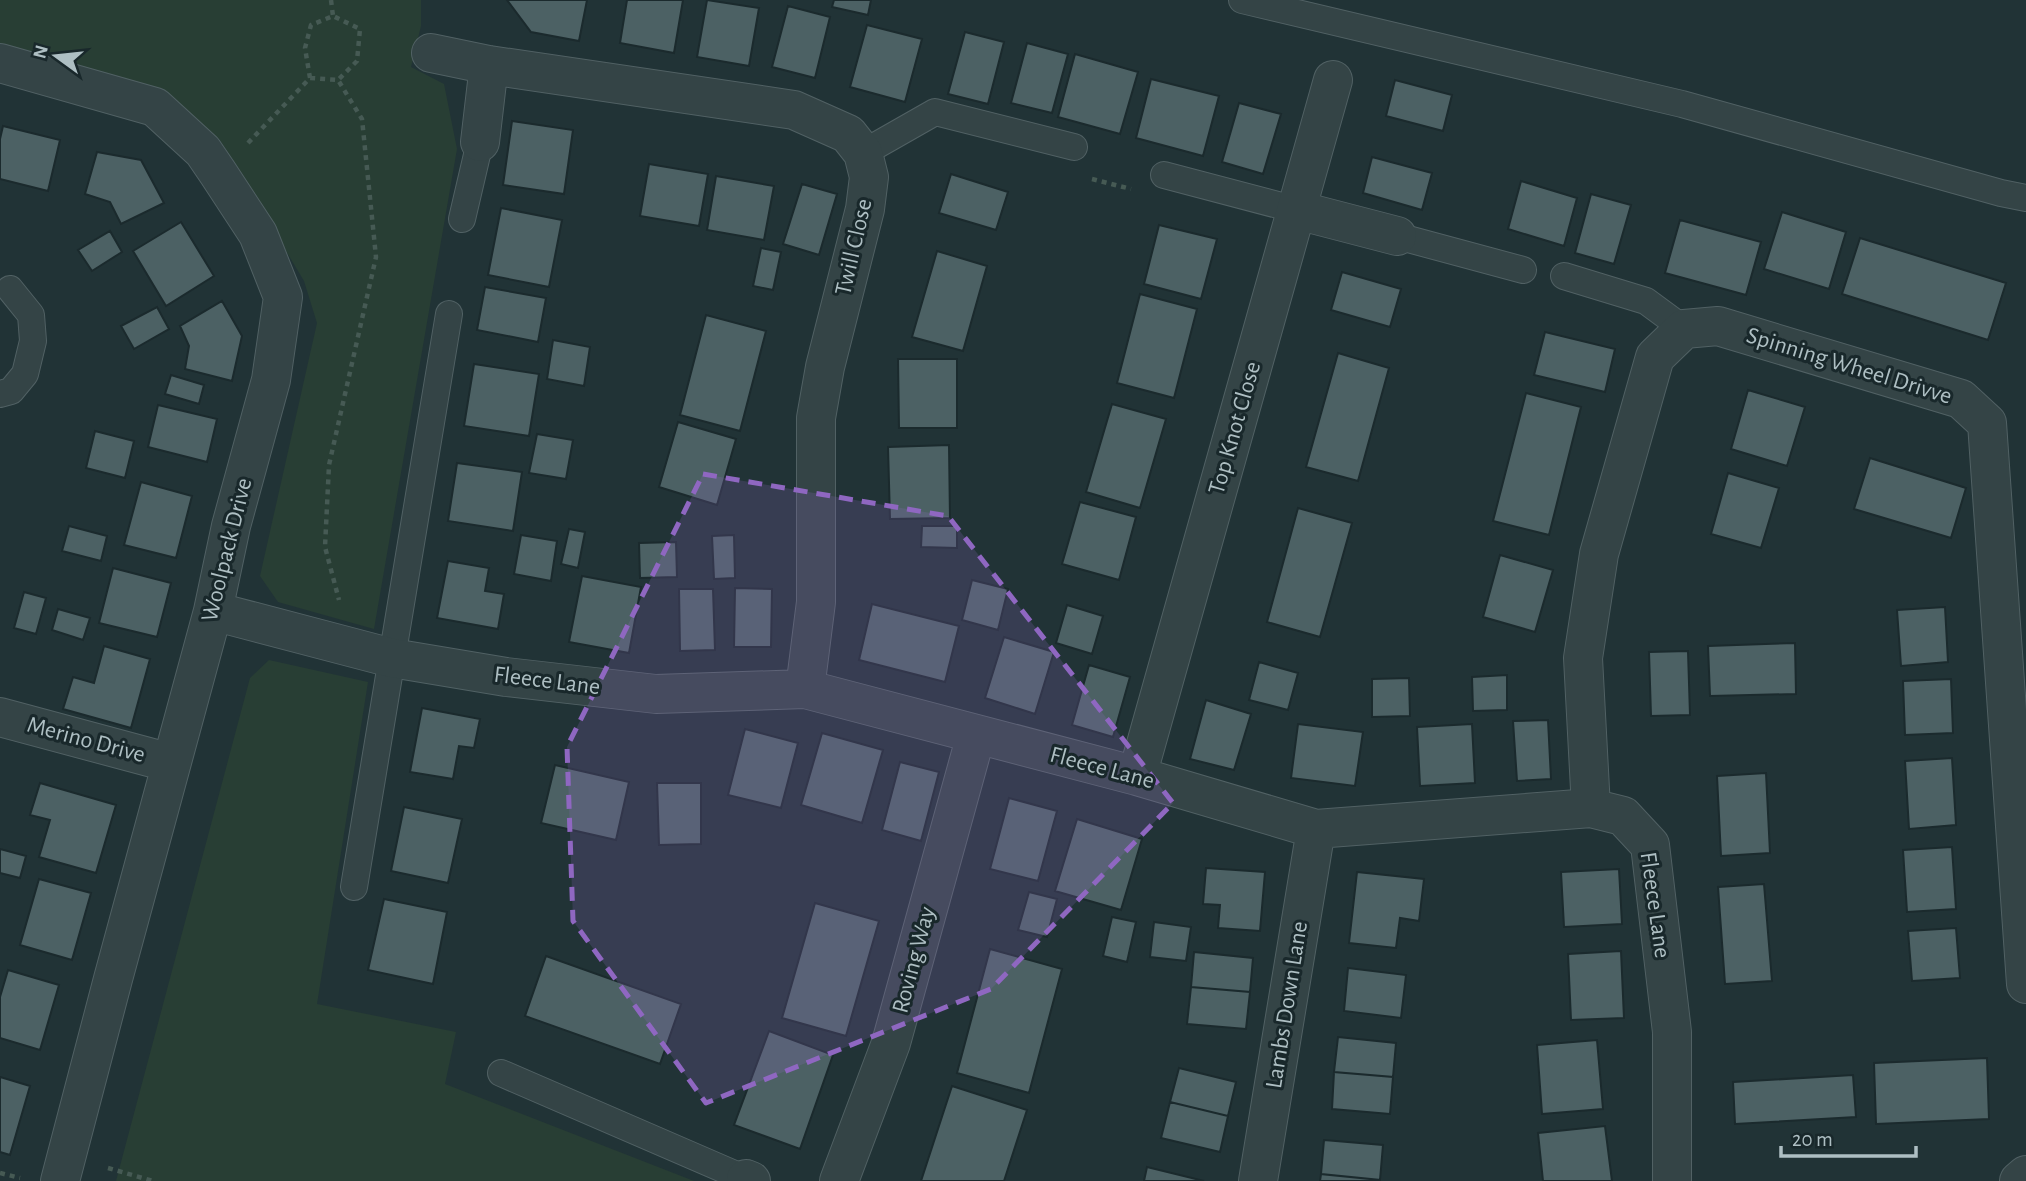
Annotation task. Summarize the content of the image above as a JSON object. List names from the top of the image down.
{
  "streets": {
    "street": [
      "Twill Close",
      "Spinning Wheel Drivve",
      "Top Knot Close",
      "Woolpack Drive",
      "Fleece Lane",
      "Merino Drive",
      "Roving Way",
      "Lambs Down Lane"
    ]
  },
  "crossings": [
    ["Twill Close", "Fleece Lane"],
    ["Top Knot Close", "Fleece Lane"],
    ["Woolpack Drive", "Fleece Lane"],
    ["Woolpack Drive", "Merino Drive"],
    ["Fleece Lane", "Roving Way"],
    ["Fleece Lane", "Lambs Down Lane"]
  ],
  "scale_bar": "20 m",
  "north": "left"
}
